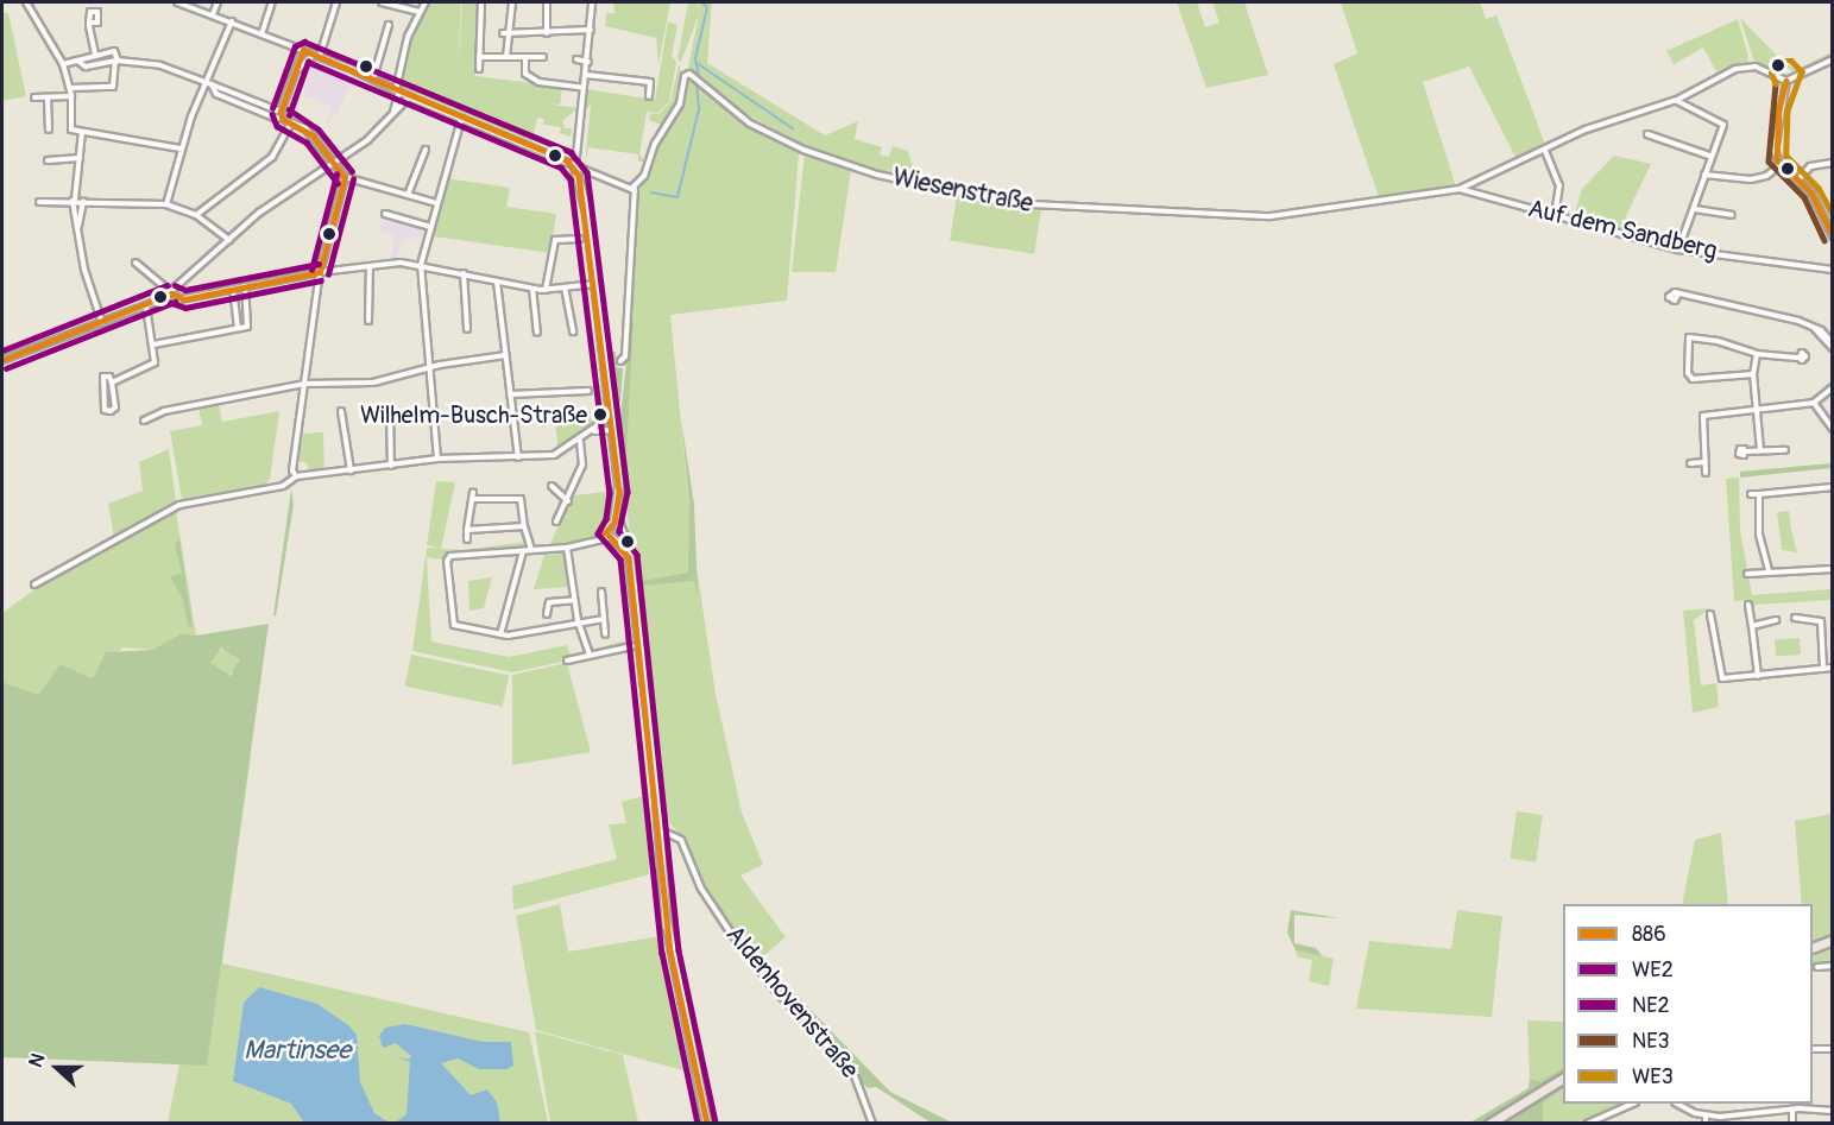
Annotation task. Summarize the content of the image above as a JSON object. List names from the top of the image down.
{
  "streets": {
    "street": ["Wiesenstraße", "Auf dem Sandberg", "Aldenhovenstraße"]
  },
  "crossings": [
    ["Wiesenstraße", "Auf dem Sandberg"]
  ],
  "water": ["Martinsee"],
  "places": ["Wilhelm-Busch-Straße"],
  "lines": [
    "transit line NE2",
    "transit line 886",
    "transit line WE3",
    "transit line WE2",
    "transit line NE3"
  ],
  "legend": [
    "886",
    "WE2",
    "NE2",
    "NE3",
    "WE3"
  ],
  "north": "left"
}
